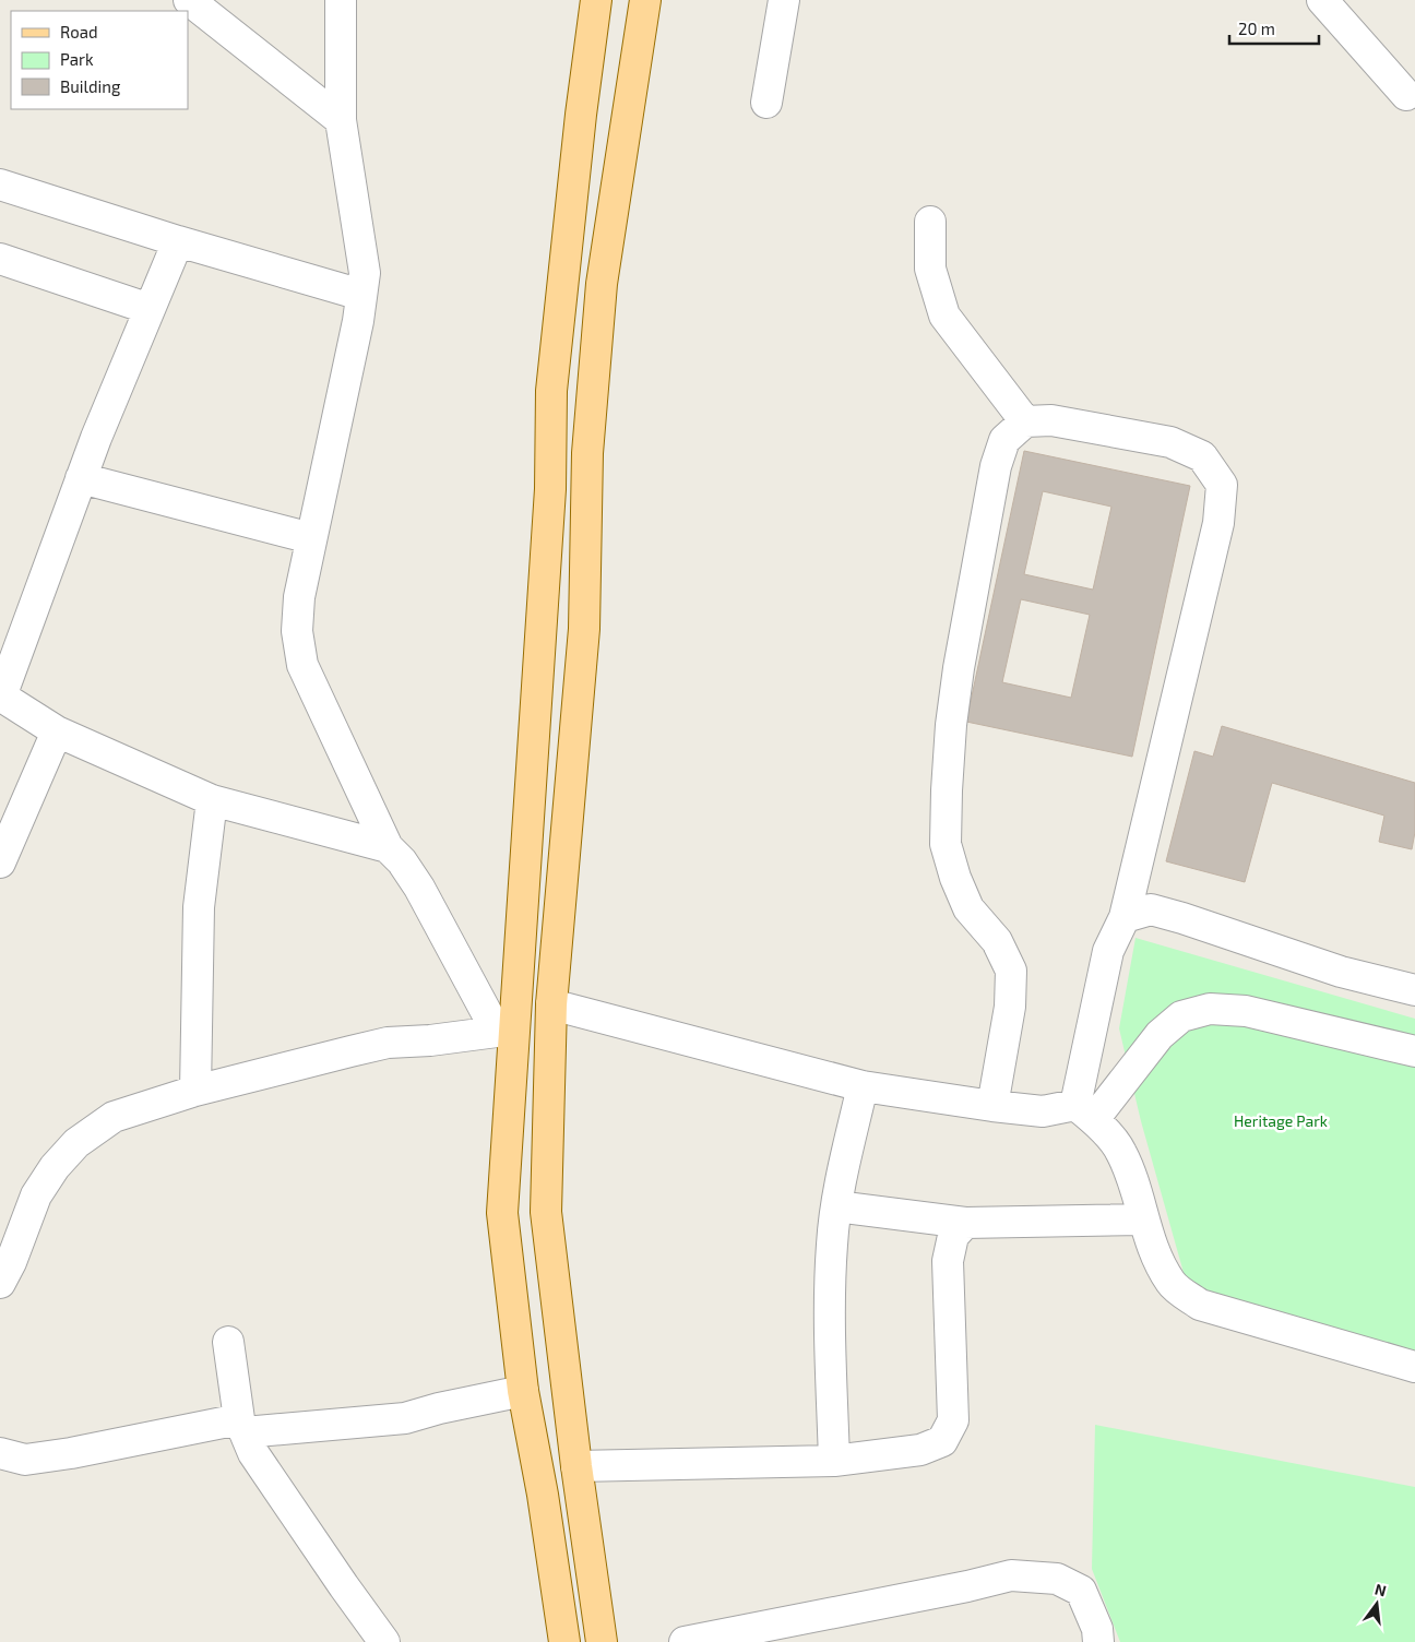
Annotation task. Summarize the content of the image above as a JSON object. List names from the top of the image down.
{
  "parks": ["Heritage Park"],
  "legend": ["Road", "Park", "Building"],
  "scale_bar": "20 m",
  "north": "top"
}
